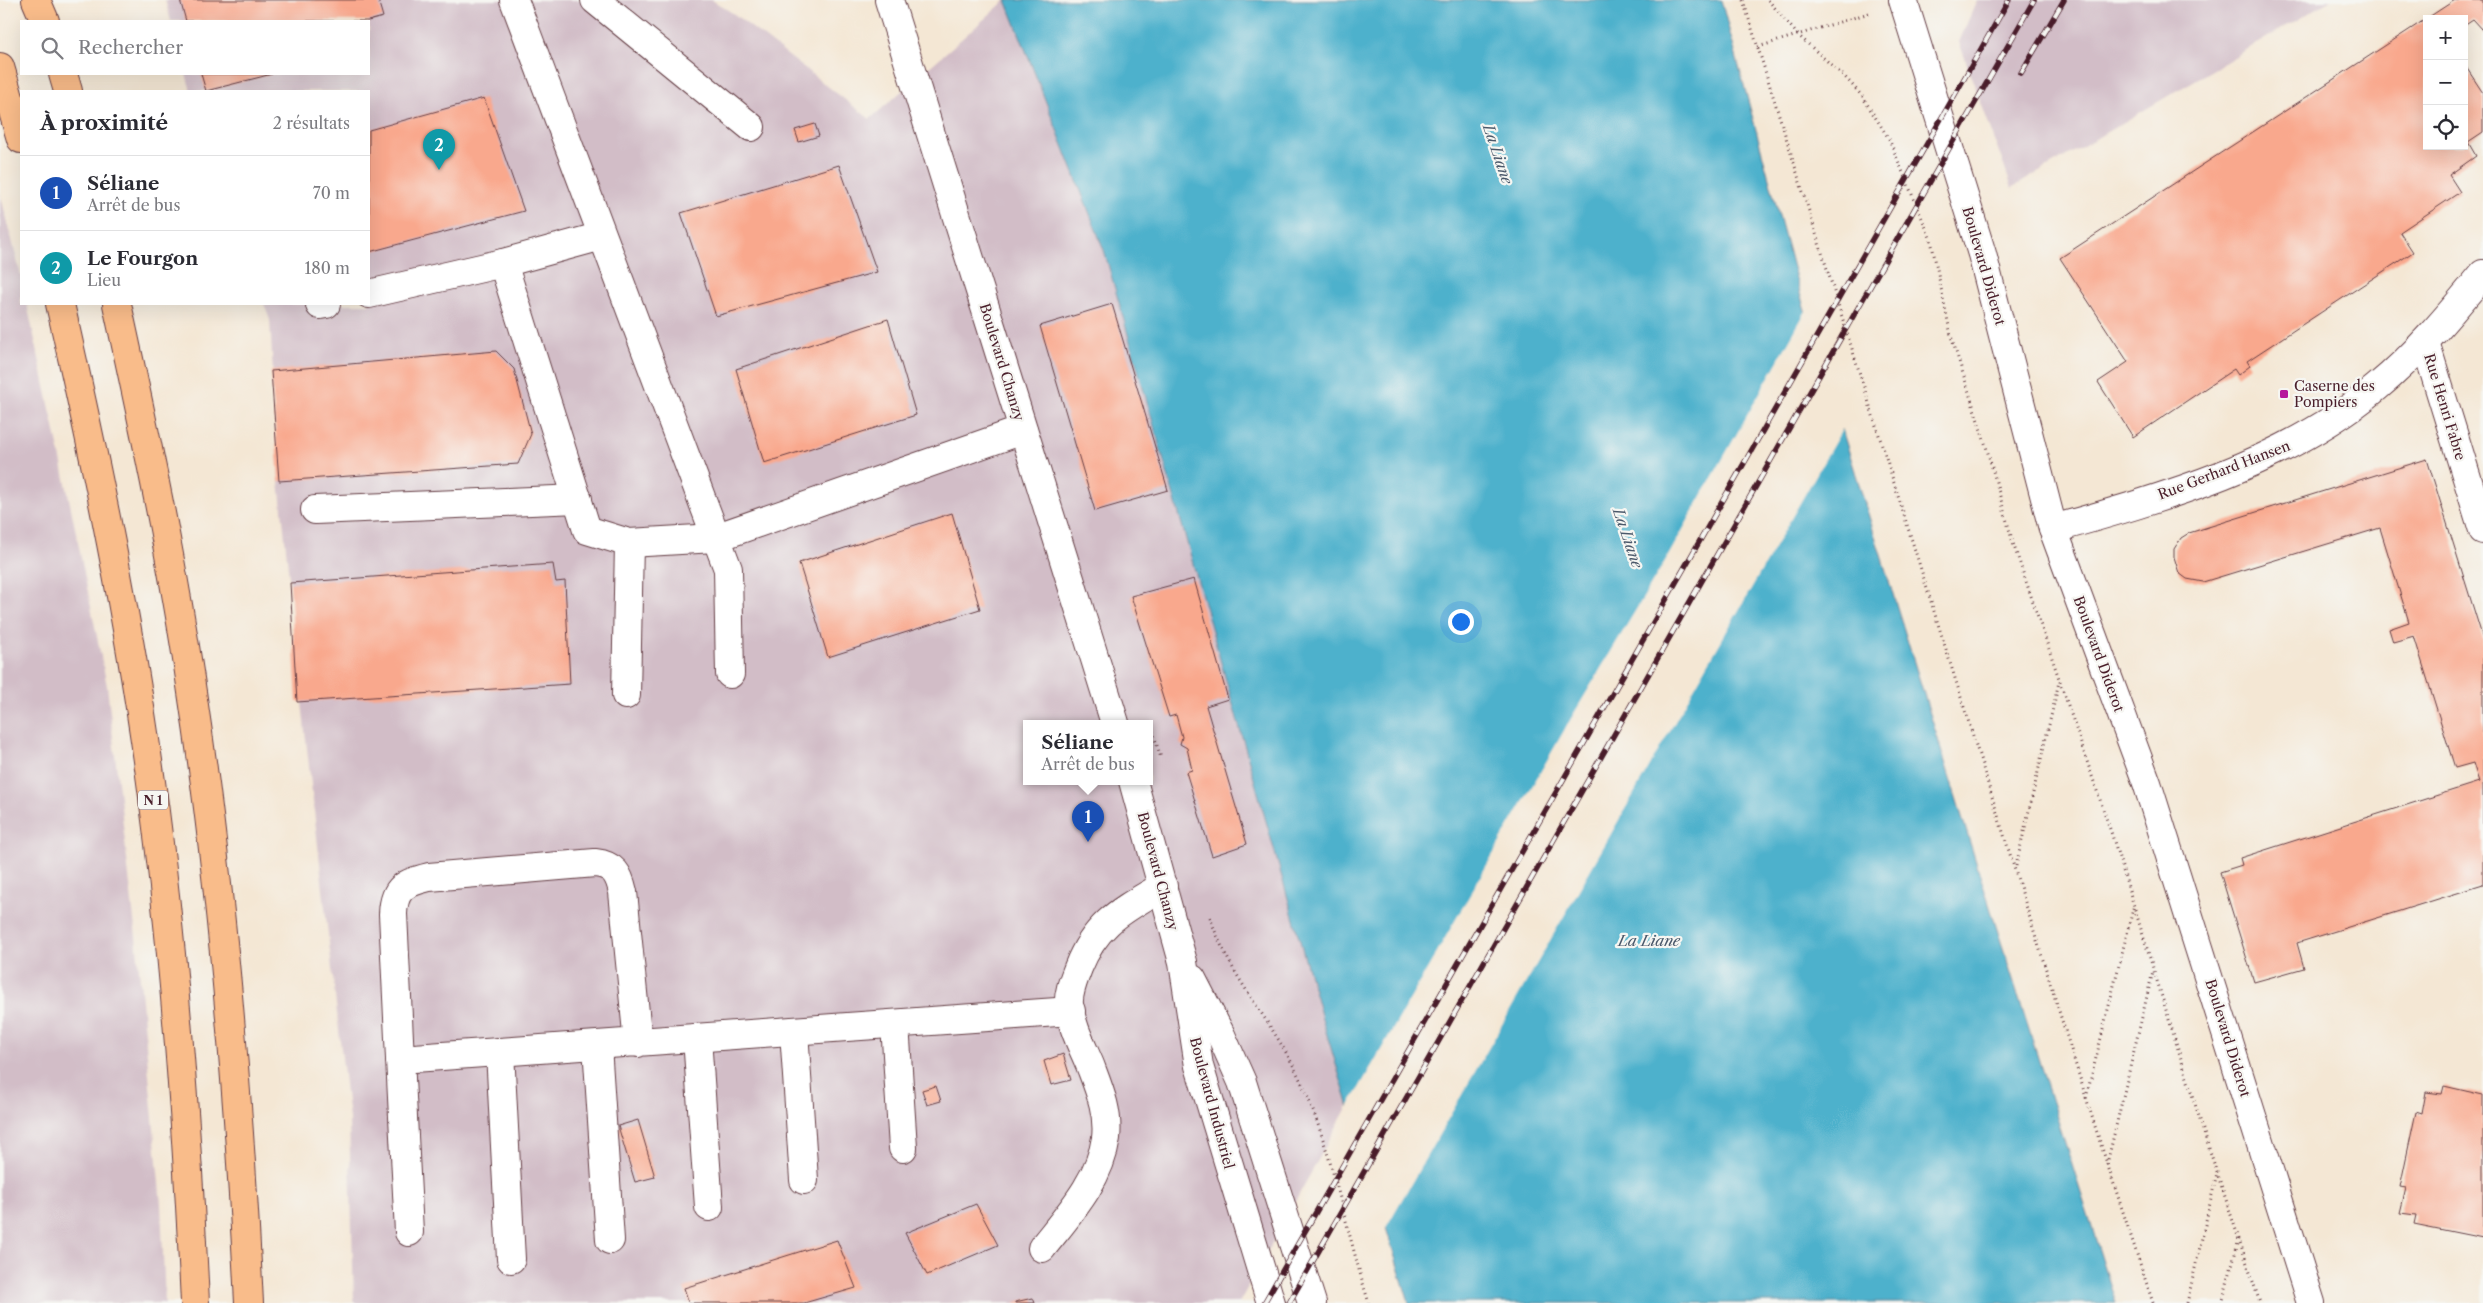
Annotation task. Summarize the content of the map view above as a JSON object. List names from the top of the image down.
{
  "streets": {
    "highway": ["N 1"],
    "street": [
      "Boulevard Diderot",
      "Boulevard Chanzy",
      "Rue Henri Fabre",
      "Rue Gerhard Hansen",
      "Boulevard Industriel"
    ]
  },
  "crossings": [
    ["Boulevard Diderot", "Rue Gerhard Hansen"],
    ["Boulevard Chanzy", "Boulevard Industriel"],
    ["Rue Henri Fabre", "Rue Gerhard Hansen"]
  ],
  "water": ["La Liane"],
  "places": {
    "transit": ["Caserne des Pompiers"]
  },
  "page": {
    "map_buttons": ["+", "−"],
    "search": "Rechercher",
    "heading": ["À proximité", "2 résultats"],
    "pins": ["2", "1"],
    "list": [
      {
        "mark": "1",
        "name": "Séliane",
        "note": "Arrêt de bus",
        "value": "70 m"
      },
      {
        "mark": "2",
        "name": "Le Fourgon",
        "note": "Lieu",
        "value": "180 m"
      }
    ],
    "popup": ["Séliane", "Arrêt de bus"]
  }
}
